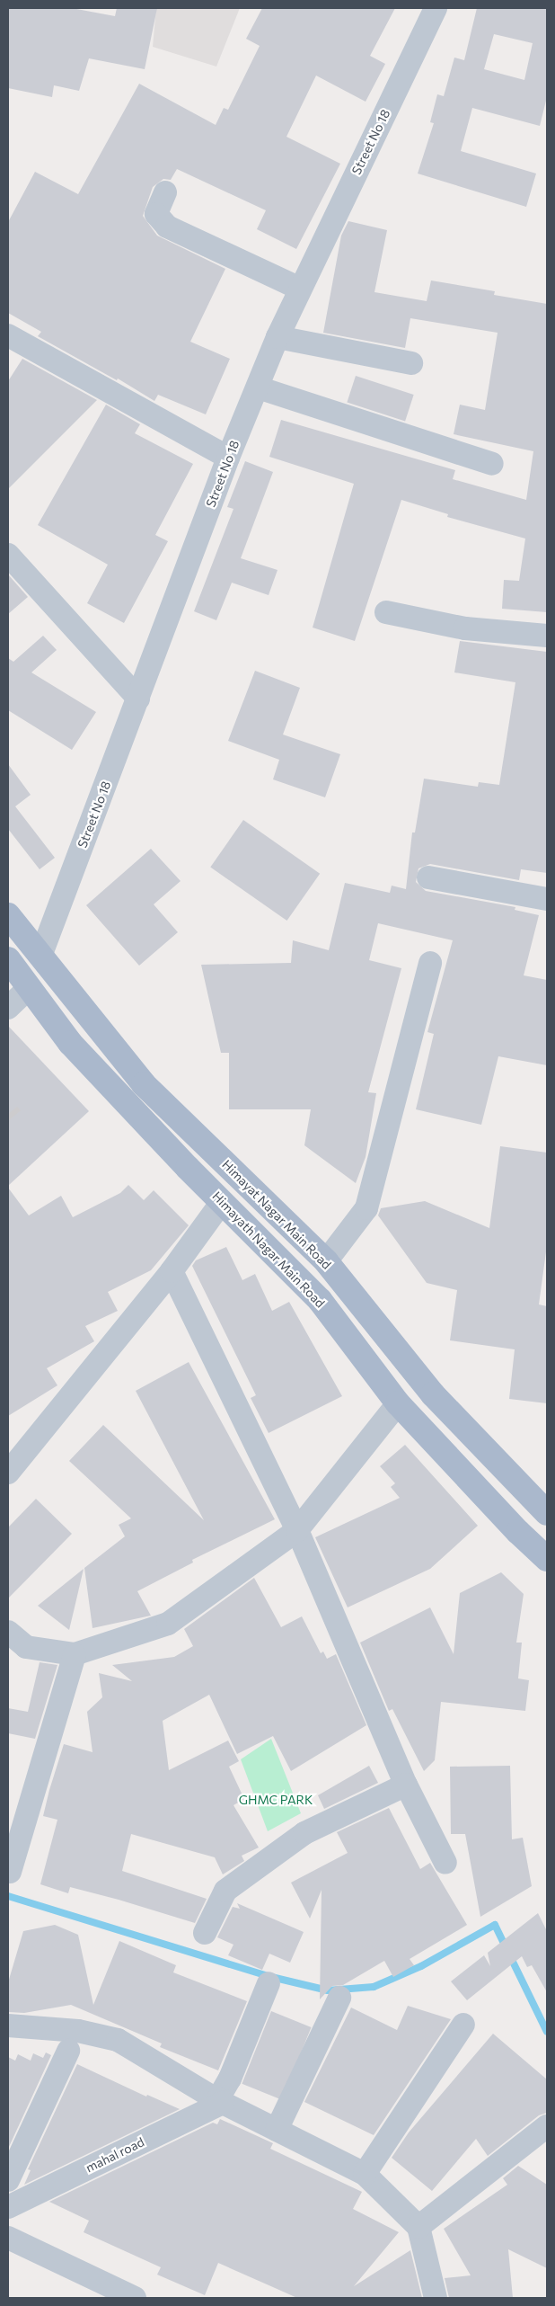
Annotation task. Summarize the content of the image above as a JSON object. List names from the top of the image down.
{
  "streets": {
    "main road": ["Himayat Nagar Main Road", "Himayath Nagar Main Road"],
    "street": ["Street No 18", "mahal road"]
  },
  "crossings": [
    ["Street No 18", "Himayat Nagar Main Road"]
  ],
  "parks": ["GHMC PARK"]
}
